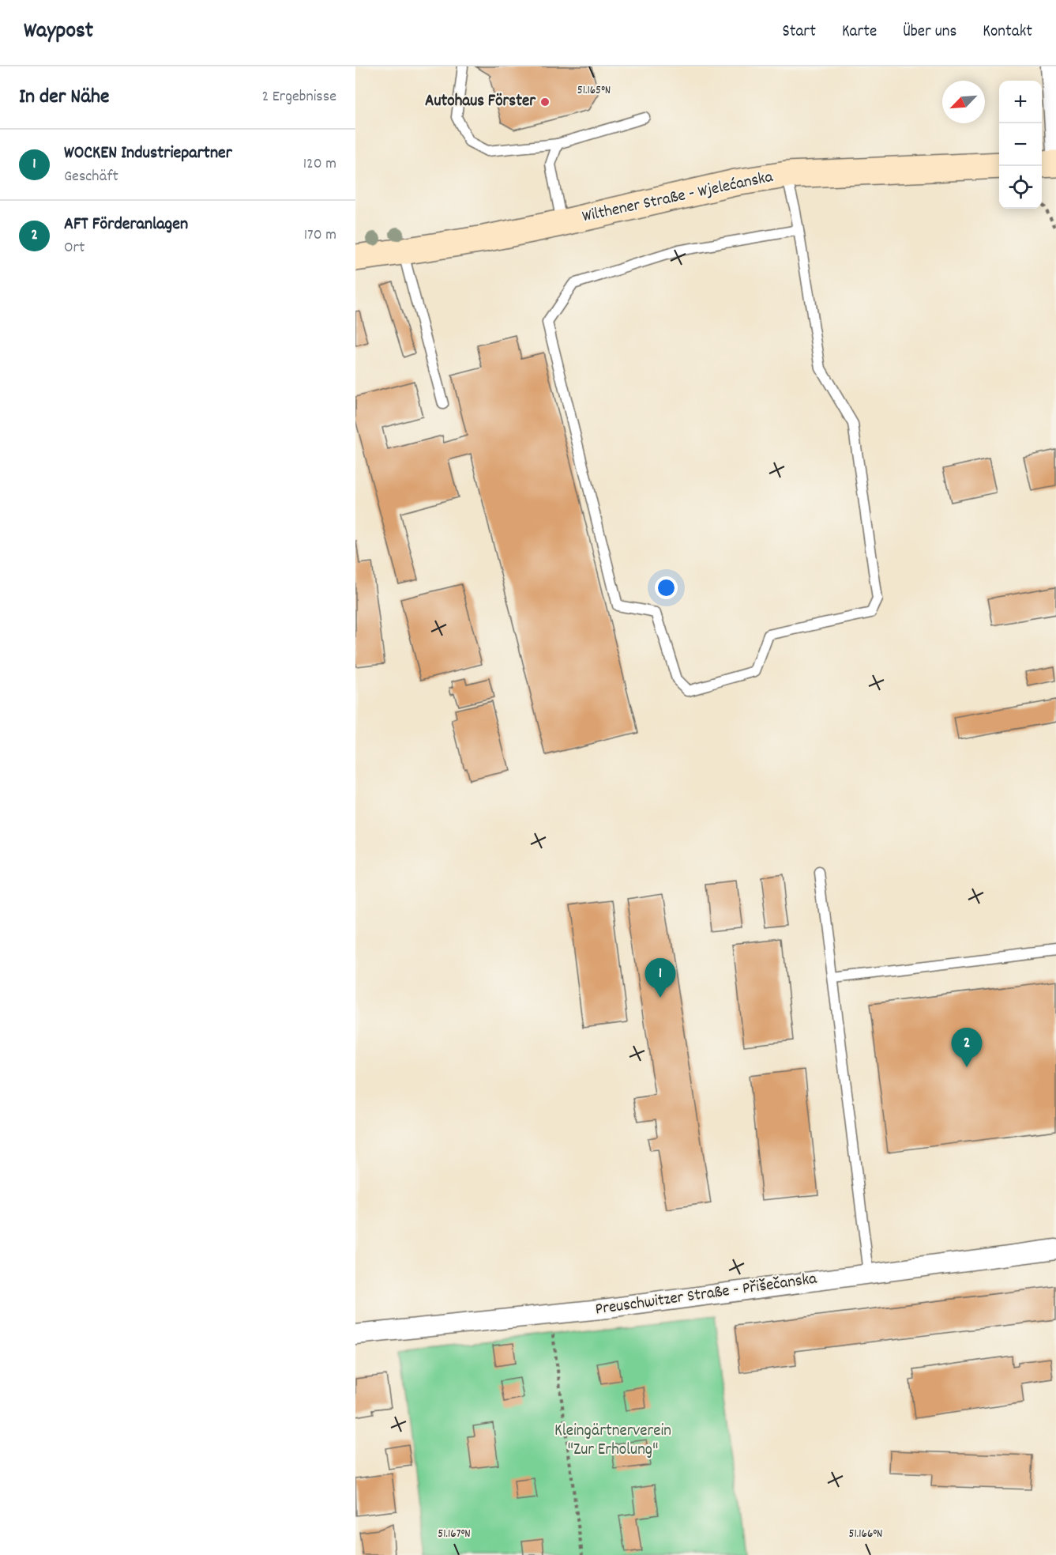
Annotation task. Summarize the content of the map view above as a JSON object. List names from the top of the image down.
{
  "streets": {
    "main road": ["Wilthener Straße - Wjelećanska"],
    "street": ["Preuschwitzer Straße - Přišečanska"]
  },
  "parks": ["Kleingärtnerverein \"Zur Erholung\""],
  "places": ["Autohaus Förster"],
  "north": "bottom left",
  "page": {
    "header": "Waypost",
    "nav": [
      "Start",
      "Karte",
      "Über uns",
      "Kontakt"
    ],
    "heading": ["In der Nähe", "2 Ergebnisse"],
    "map_buttons": ["+", "−"],
    "list": [
      {
        "mark": "1",
        "name": "WOCKEN Industriepartner",
        "note": "Geschäft",
        "value": "120 m"
      },
      {
        "mark": "2",
        "name": "AFT Förderanlagen",
        "note": "Ort",
        "value": "170 m"
      }
    ],
    "pins": ["1", "2"]
  },
  "coordinates": ["51.165°N", "51.167°N", "51.166°N"]
}
